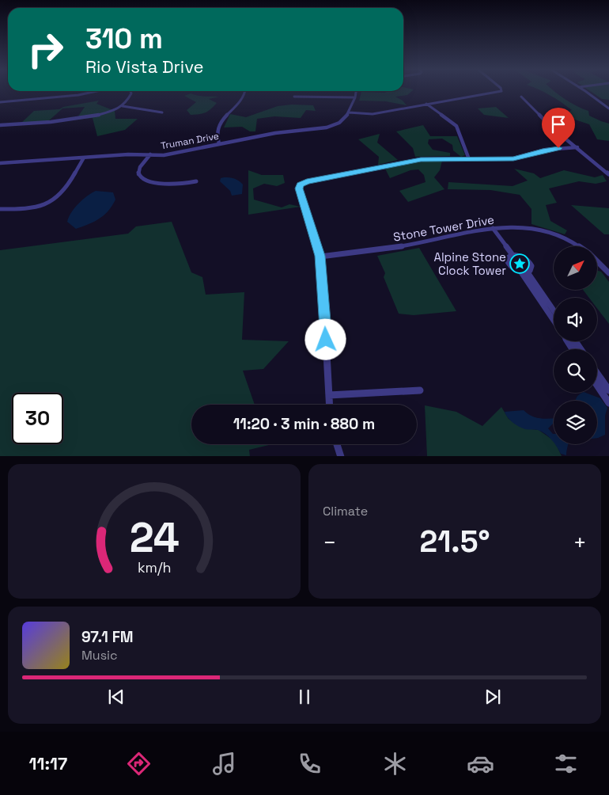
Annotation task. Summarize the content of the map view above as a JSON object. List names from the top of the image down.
{
  "streets": {
    "street": ["Truman Drive", "Stone Tower Drive"]
  },
  "places": {
    "place": ["Alpine Stone Clock Tower"]
  },
  "north": "top right",
  "page": {
    "turn": ["310 m", "Rio Vista Drive"],
    "limit": "30",
    "trip": "11:20 · 3 min · 880 m",
    "tile": "Climate",
    "heat": ["−", "21.5°", "+"],
    "song": ["97.1 FM", "Music"],
    "tabs": "11:17",
    "gauge": ["24", "km/h"]
  }
}
